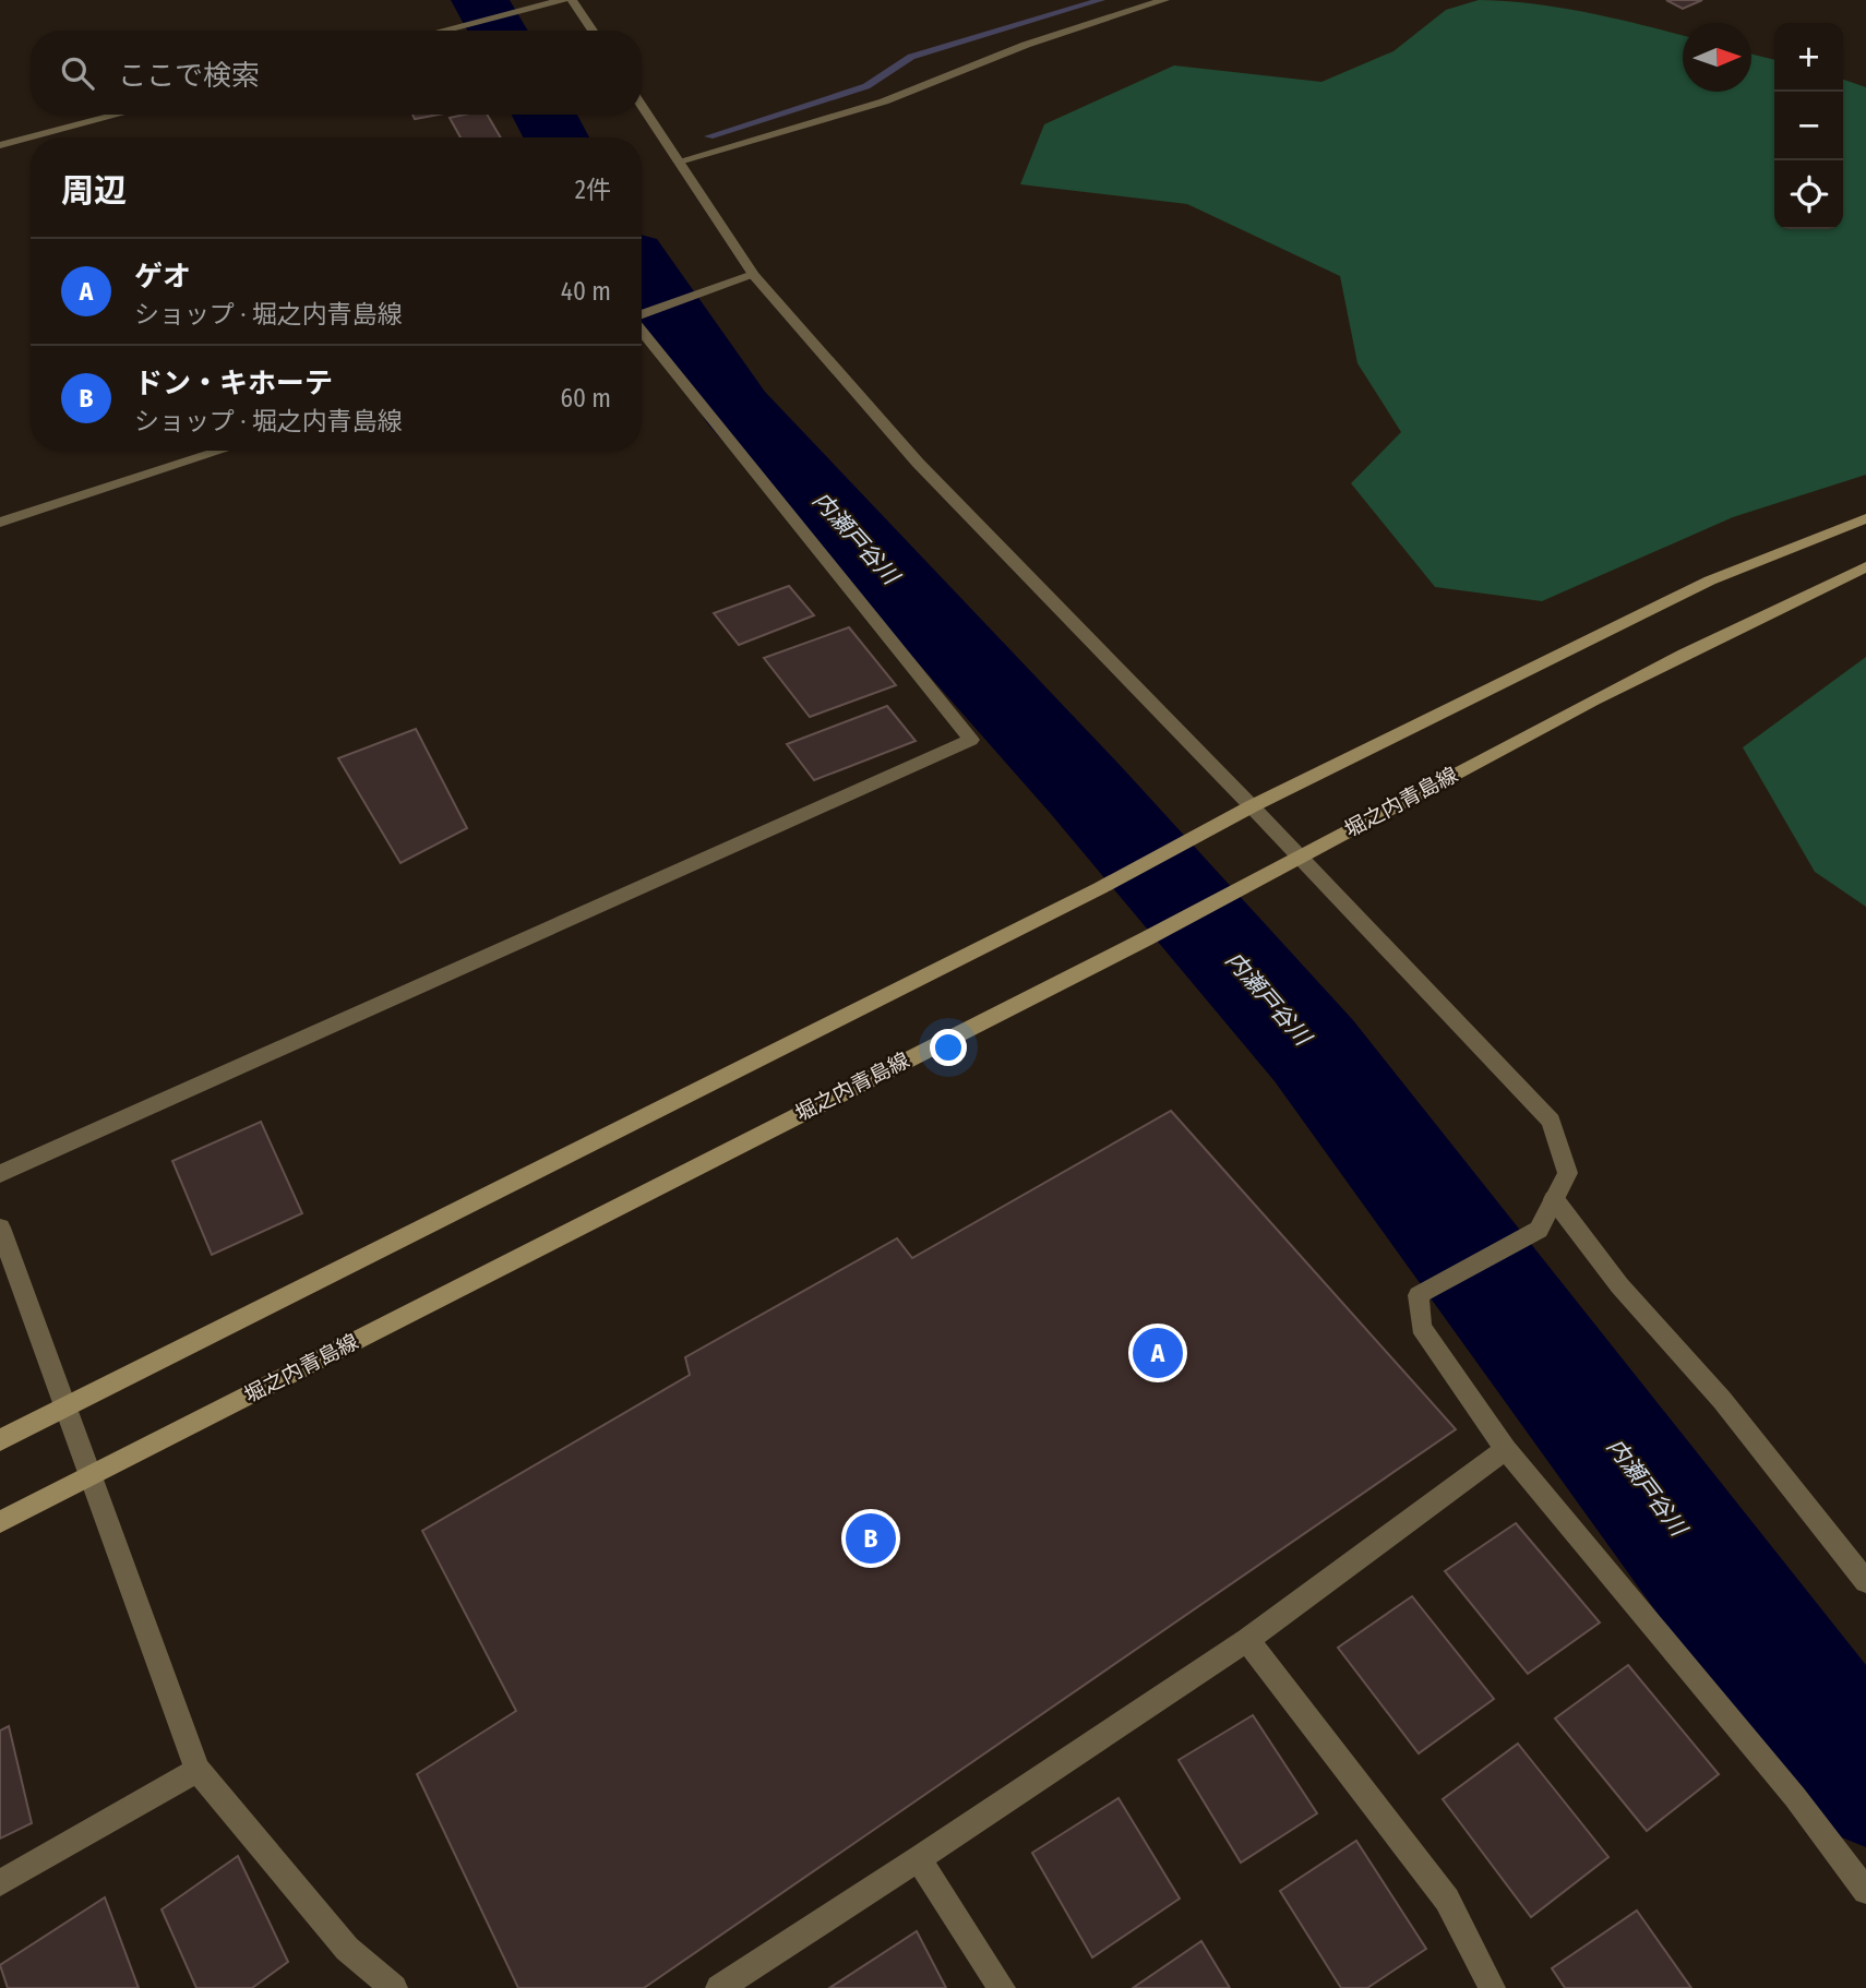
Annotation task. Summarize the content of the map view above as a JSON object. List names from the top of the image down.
{
  "streets": {
    "main road": ["堀之内青島線"]
  },
  "water": ["内瀬戸谷川"],
  "north": "right",
  "page": {
    "map_buttons": ["+", "−"],
    "search": "ここで検索",
    "heading": ["周辺", "2件"],
    "list": [
      {
        "mark": "A",
        "name": "ゲオ",
        "note": "ショップ · 堀之内青島線",
        "value": "40 m"
      },
      {
        "mark": "B",
        "name": "ドン・キホーテ",
        "note": "ショップ · 堀之内青島線",
        "value": "60 m"
      }
    ],
    "pins": ["A", "B"]
  }
}
